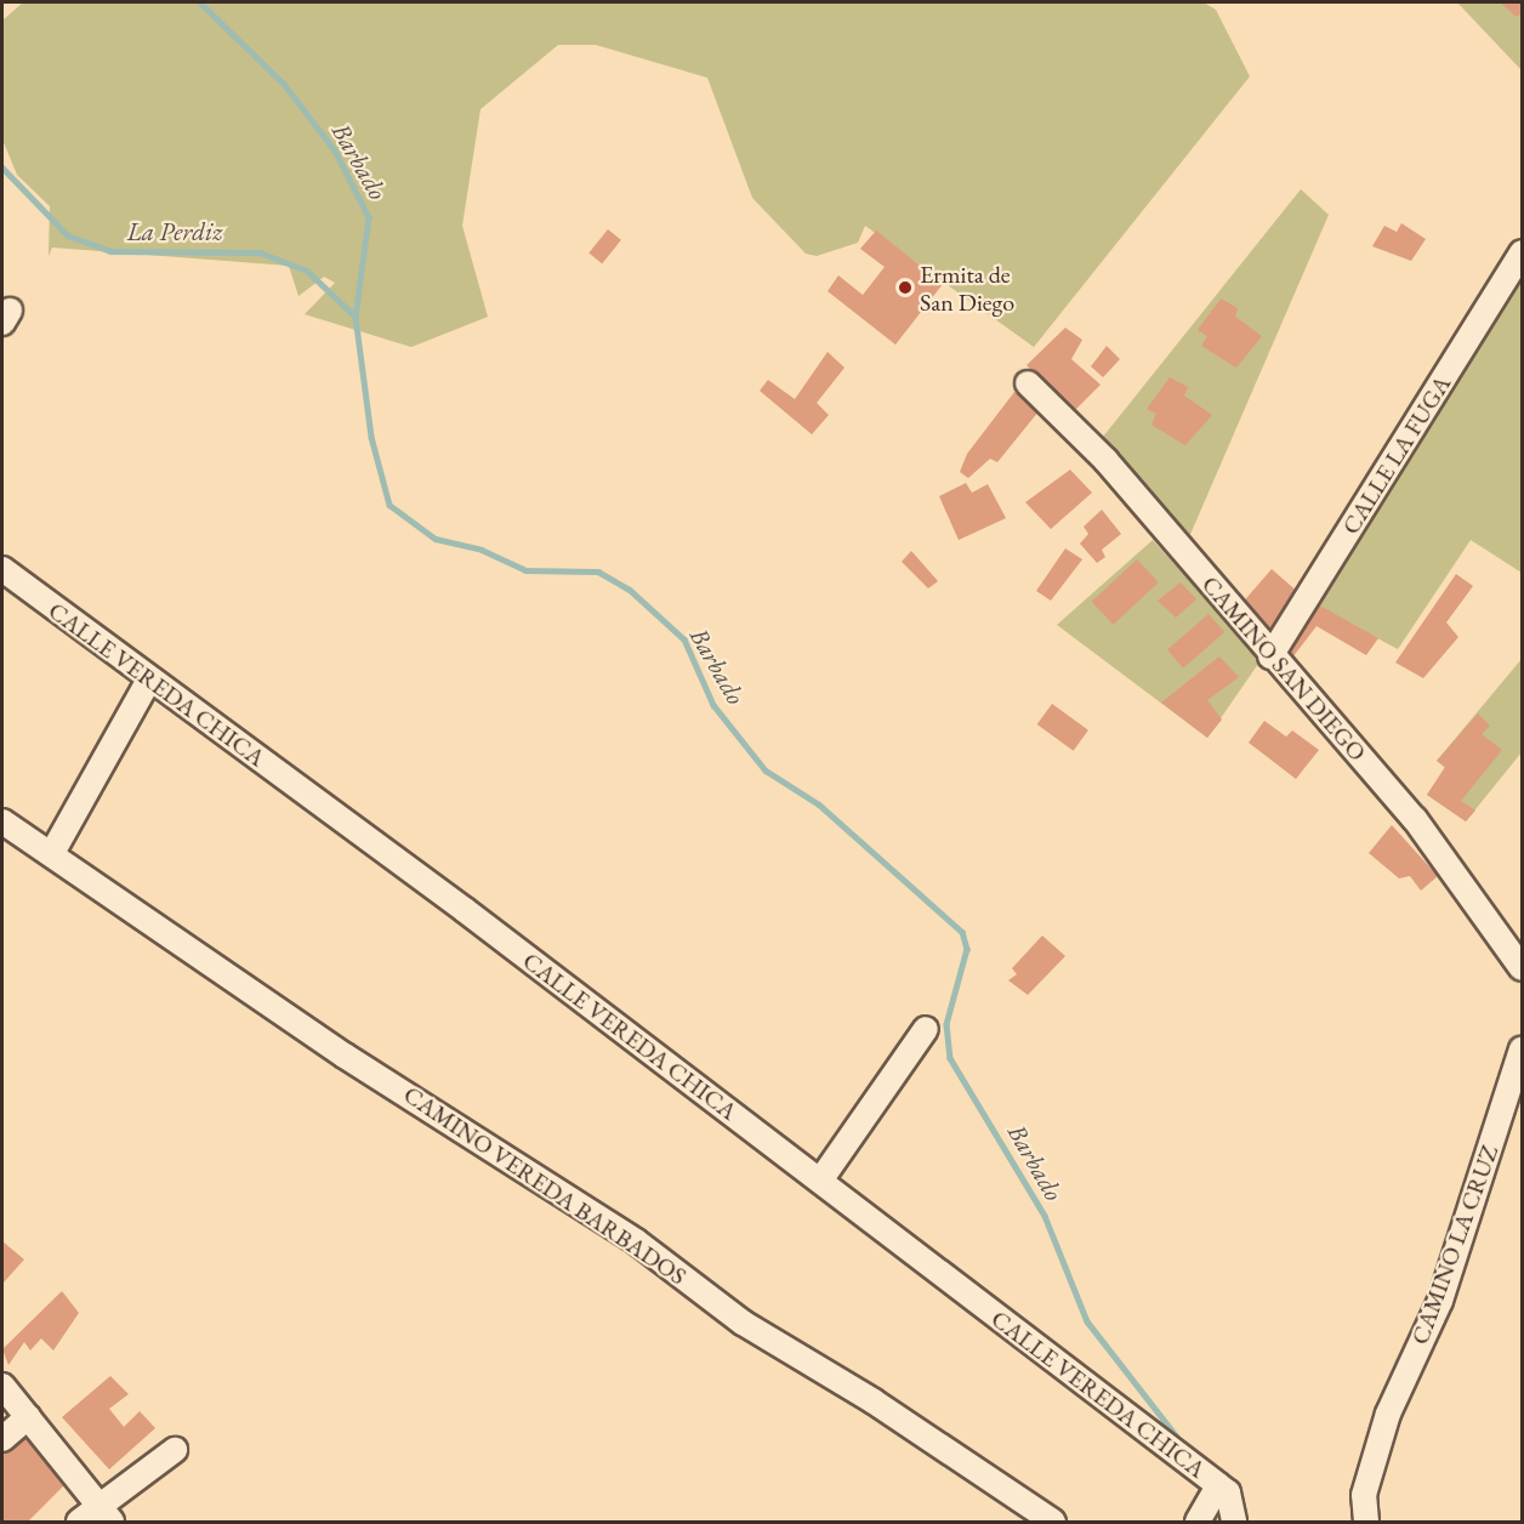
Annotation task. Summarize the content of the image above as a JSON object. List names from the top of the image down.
{
  "streets": {
    "street": [
      "CALLE LA FUGA",
      "CAMINO SAN DIEGO",
      "CALLE VEREDA CHICA",
      "CAMINO VEREDA BARBADOS",
      "CAMINO LA CRUZ"
    ]
  },
  "crossings": [
    ["CALLE LA FUGA", "CAMINO SAN DIEGO"]
  ],
  "water": ["Barbado", "La Perdiz"],
  "places": ["Ermita de San Diego"]
}
